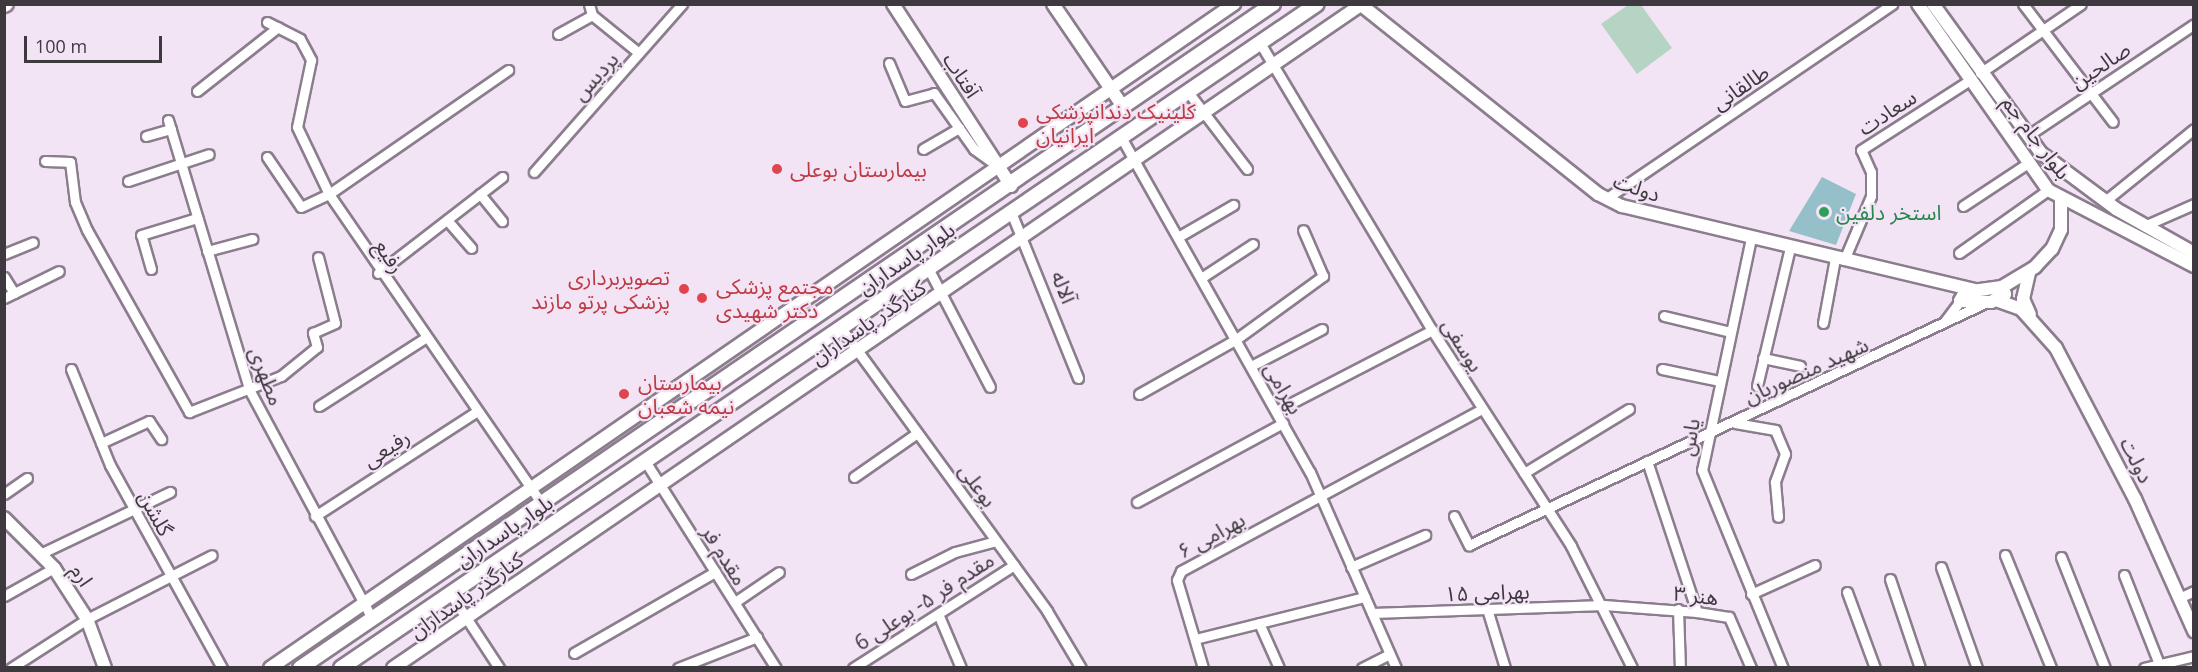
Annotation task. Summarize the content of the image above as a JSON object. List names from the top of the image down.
{
  "streets": {
    "highway": ["بلوار پاسداران"],
    "main road": [
      "آفتاب",
      "بلوار جام جم",
      "دولت",
      "کنارگذر پاسداران",
      "ارم"
    ],
    "street": [
      "صالحین",
      "پردیس",
      "طالقانی",
      "سعادت",
      "رفیع",
      "آلاله",
      "یوسفی",
      "شهید منصوریان",
      "مطهری",
      "بهرامی",
      "یاس",
      "رفیعی",
      "بوعلی",
      "گلشن",
      "بهرامی ۶",
      "مقدم فر",
      "بهرامی ۱۵",
      "هنر ۳",
      "مقدم فر ۵- بوعلی 6"
    ]
  },
  "crossings": [
    ["صالحین", "بلوار جام جم"],
    ["آفتاب", "بلوار پاسداران"],
    ["طالقانی", "دولت"],
    ["سعادت", "بلوار جام جم"],
    ["سعادت", "دولت"],
    ["دولت", "کنارگذر پاسداران"],
    ["دولت", "شهید منصوریان"],
    ["دولت", "یاس"],
    ["رفیع", "بلوار پاسداران"],
    ["رفیع", "رفیعی"],
    ["بلوار پاسداران", "آلاله"],
    ["بلوار پاسداران", "یوسفی"],
    ["بلوار پاسداران", "مطهری"],
    ["بلوار پاسداران", "بهرامی"],
    ["بلوار پاسداران", "بوعلی"],
    ["بلوار پاسداران", "مقدم فر"],
    ["آلاله", "کنارگذر پاسداران"],
    ["کنارگذر پاسداران", "یوسفی"],
    ["کنارگذر پاسداران", "بهرامی"],
    ["کنارگذر پاسداران", "بوعلی"],
    ["کنارگذر پاسداران", "مقدم فر"],
    ["یوسفی", "شهید منصوریان"],
    ["یوسفی", "بهرامی ۶"],
    ["یوسفی", "بهرامی ۱۵"],
    ["یوسفی", "هنر ۳"],
    ["شهید منصوریان", "یاس"],
    ["مطهری", "رفیعی"],
    ["بهرامی", "بهرامی ۶"],
    ["بهرامی", "بهرامی ۱۵"],
    ["بوعلی", "مقدم فر ۵- بوعلی 6"],
    ["بهرامی ۱۵", "هنر ۳"]
  ],
  "places": [
    "کلینیک دندانپزشکی ایرانیان",
    "بیمارستان بوعلی",
    "استخر دلفین",
    "تصویربرداری پزشکی پرتو مازند",
    "مجتمع پزشکی دکتر شهیدی",
    "بیمارستان نیمه شعبان"
  ],
  "scale_bar": "100 m"
}
